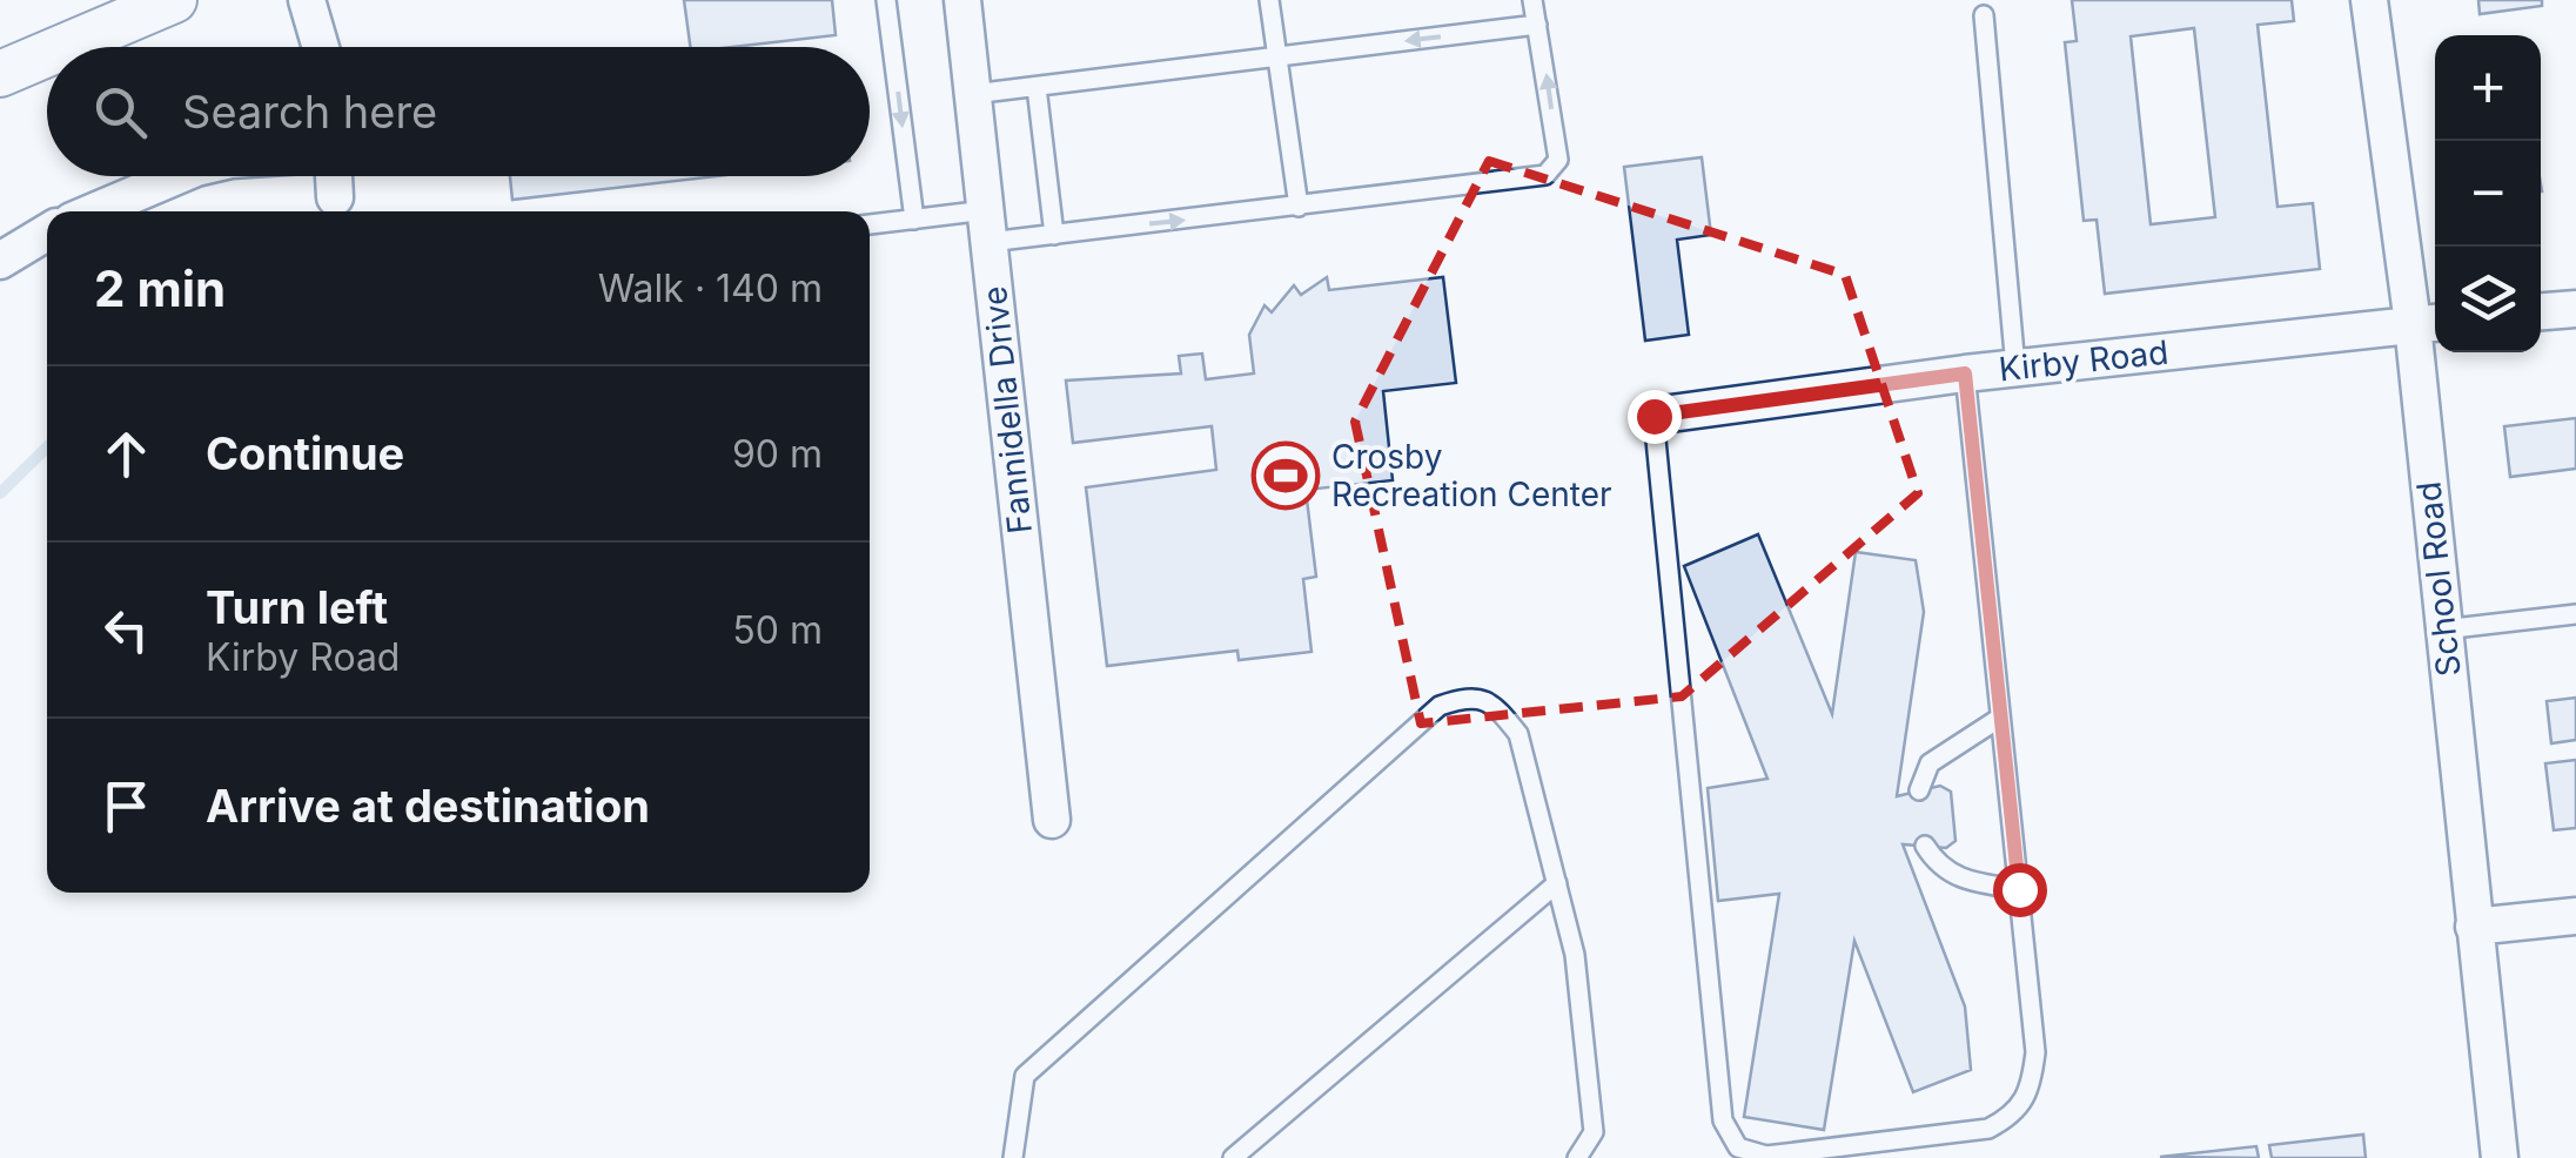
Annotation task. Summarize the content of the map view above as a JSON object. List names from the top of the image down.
{
  "streets": {
    "street": ["Kirby Road", "Fannidella Drive", "School Road"]
  },
  "crossings": [
    ["Kirby Road", "School Road"]
  ],
  "places": {
    "sports": ["Crosby Recreation Center"]
  },
  "page": {
    "map_buttons": ["+", "−"],
    "search": "Search here",
    "heading": ["2 min", "Walk · 140 m"],
    "list": [
      ["Continue", "90 m"],
      ["Turn left", "Kirby Road", "50 m"],
      "Arrive at destination"
    ]
  }
}
